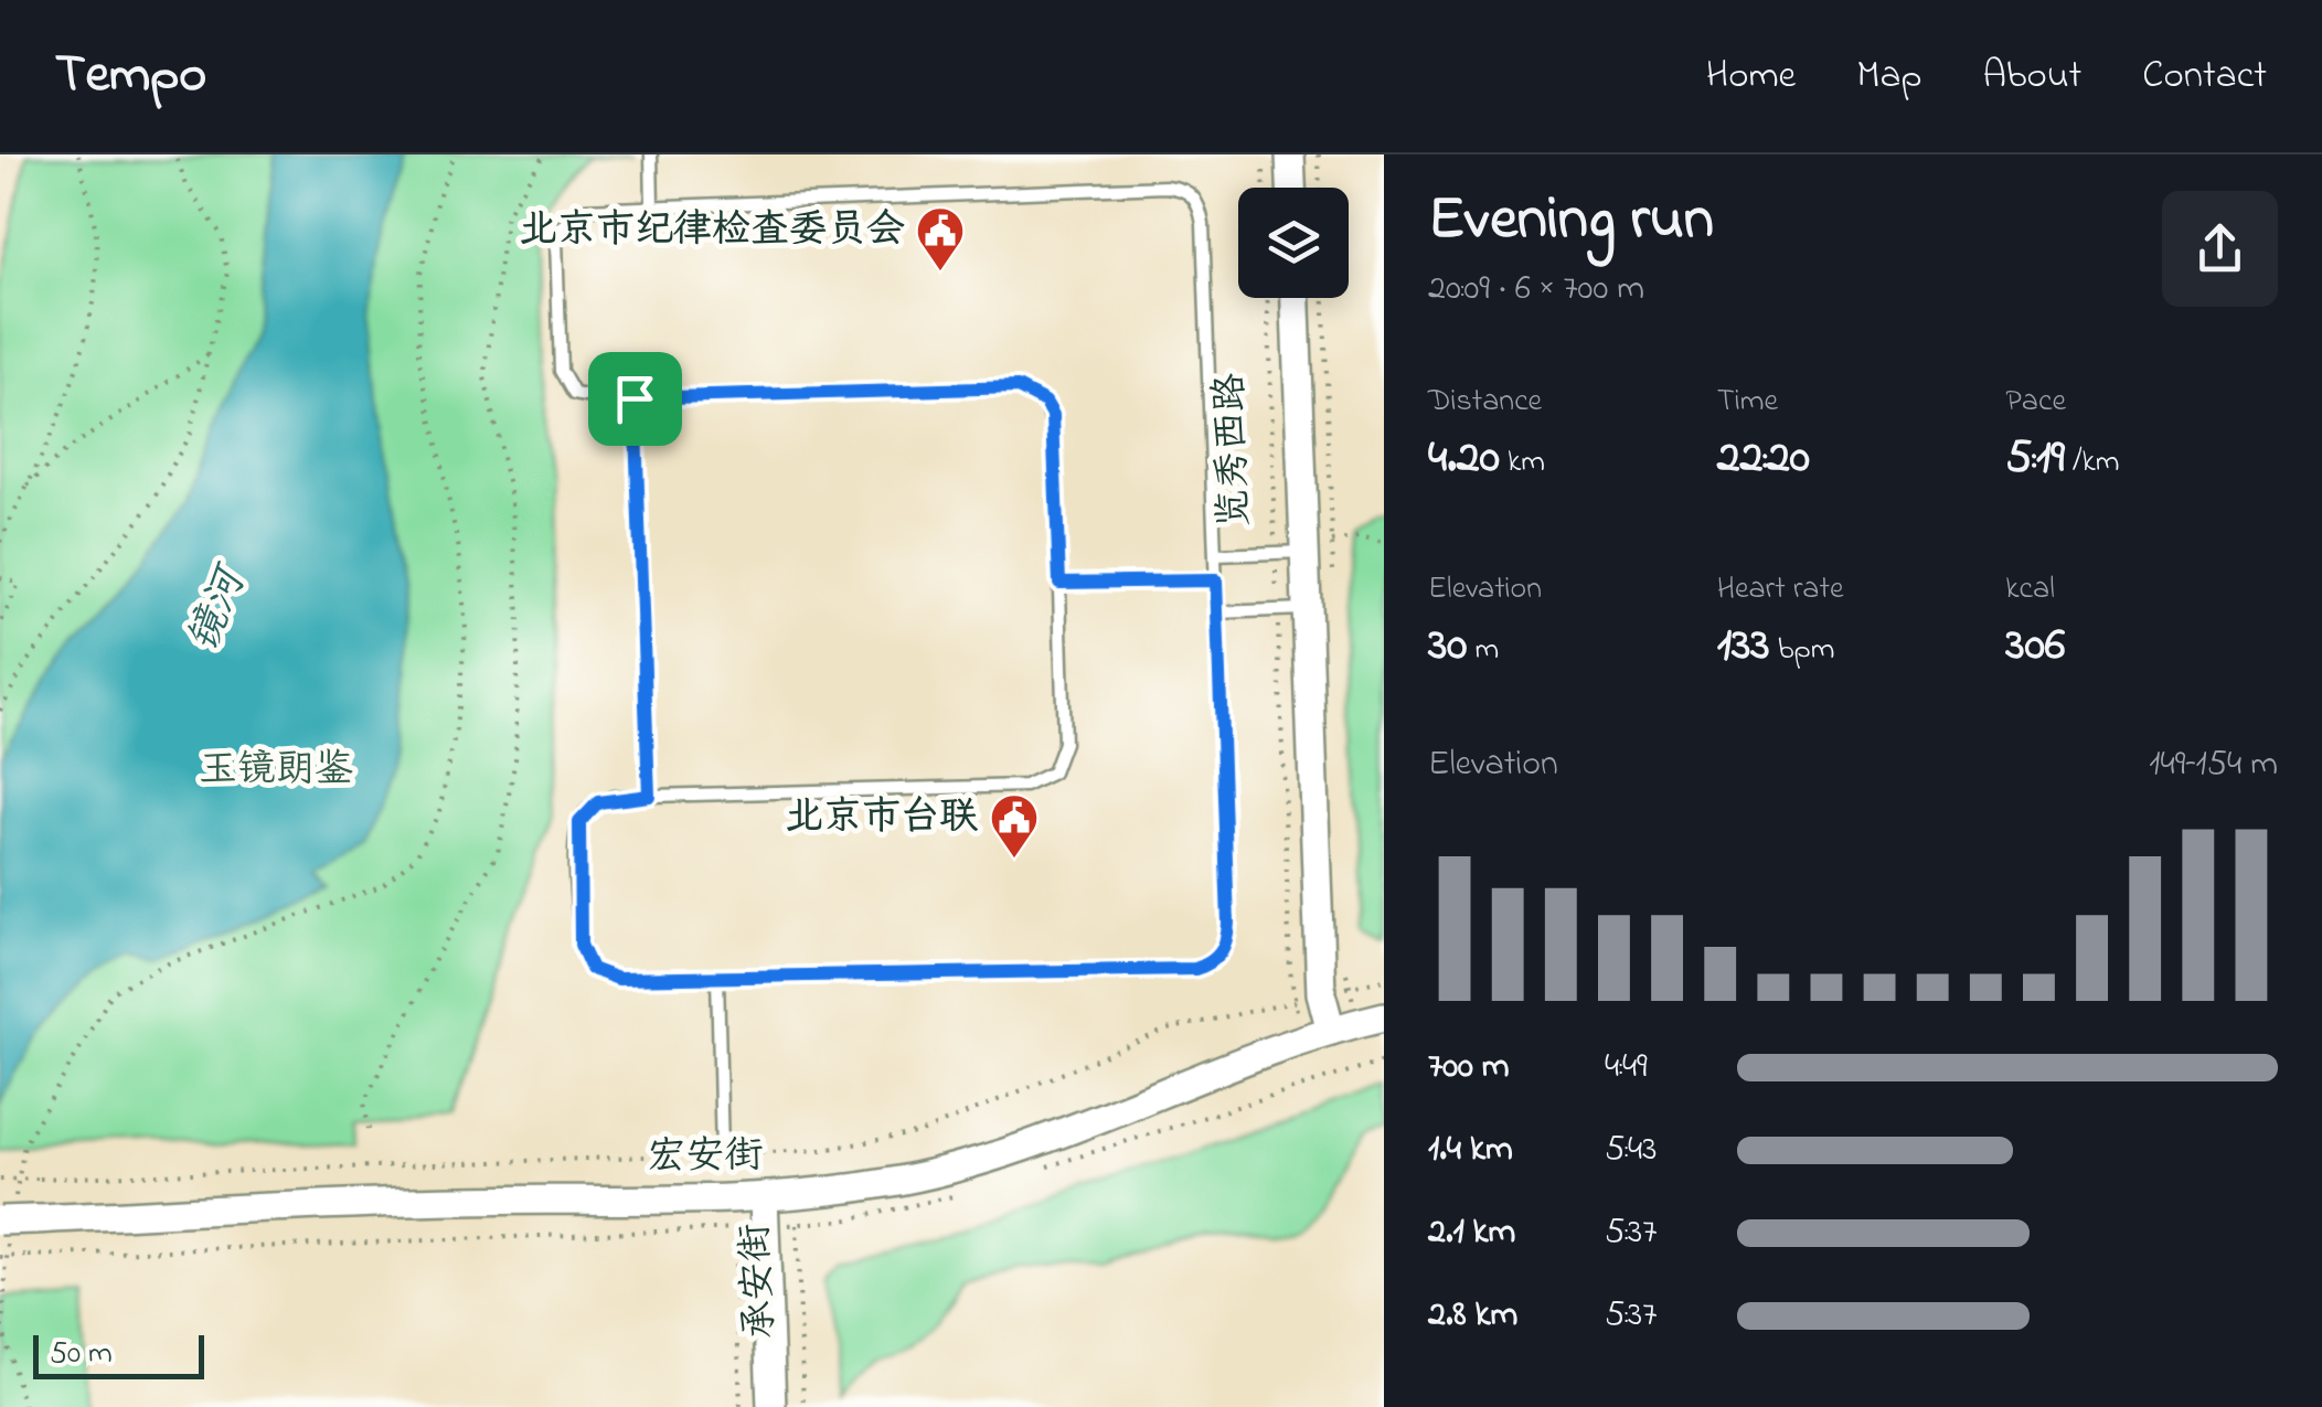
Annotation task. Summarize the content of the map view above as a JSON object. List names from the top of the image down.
{
  "streets": {
    "street": ["览秀西路", "宏安街", "承安街"]
  },
  "crossings": [
    ["览秀西路", "宏安街"],
    ["宏安街", "承安街"]
  ],
  "water": ["镜河"],
  "parks": ["玉镜朗鉴"],
  "places": {
    "public building": ["北京市纪律检查委员会", "北京市台联"]
  },
  "scale_bar": "50 m",
  "page": {
    "header": "Tempo",
    "nav": [
      "Home",
      "Map",
      "About",
      "Contact"
    ],
    "heading": ["Evening run", "20:09 · 6 × 700 m"],
    "stats": [
      ["Distance", "4.20 km"],
      ["Time", "22:20"],
      ["Pace", "5:19 /km"],
      ["Elevation", "30 m"],
      ["Heart rate", "133 bpm"],
      ["kcal", "306"]
    ],
    "chart": ["Elevation", "149–154 m"],
    "list": [
      {
        "name": "700 m",
        "note": "4:49"
      },
      {
        "name": "1.4 km",
        "note": "5:43"
      },
      {
        "name": "2.1 km",
        "note": "5:37"
      },
      {
        "name": "2.8 km",
        "note": "5:37"
      }
    ],
    "scale": "50 m"
  }
}
